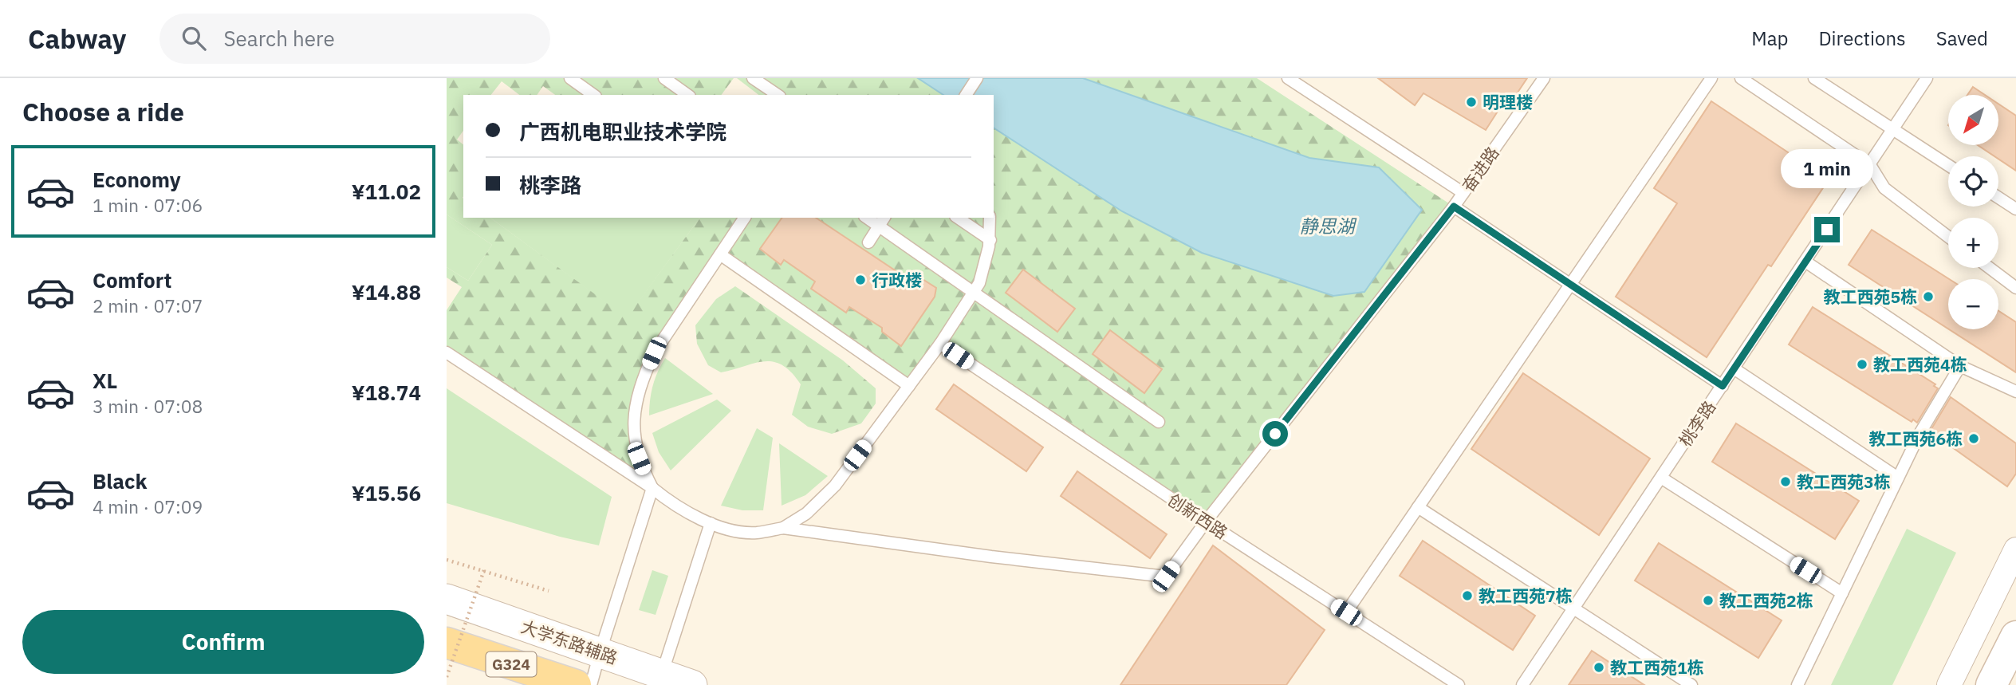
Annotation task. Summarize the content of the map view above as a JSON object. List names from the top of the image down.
{
  "streets": {
    "main road": ["G324"],
    "street": ["大学东路辅路"],
    "lane": ["奋进路", "桃李路", "创新西路"]
  },
  "crossings": [
    ["奋进路", "创新西路"]
  ],
  "water": ["静思湖"],
  "places": [
    "明理楼",
    "行政楼",
    "教工西苑5栋",
    "教工西苑4栋",
    "教工西苑6栋",
    "教工西苑3栋",
    "教工西苑7栋",
    "教工西苑2栋",
    "教工西苑1栋"
  ],
  "north": "bottom left",
  "page": {
    "header": "Cabway",
    "search": "Search here",
    "nav": ["Map", "Directions", "Saved"],
    "heading": "Choose a ride",
    "map_buttons": ["+", "−"],
    "banner": ["广西机电职业技术学院", "桃李路"],
    "list": [
      {
        "name": "Economy",
        "note": "1 min · 07:06",
        "value": "¥11.02"
      },
      {
        "name": "Comfort",
        "note": "2 min · 07:07",
        "value": "¥14.88"
      },
      {
        "name": "XL",
        "note": "3 min · 07:08",
        "value": "¥18.74"
      },
      {
        "name": "Black",
        "note": "4 min · 07:09",
        "value": "¥15.56"
      }
    ],
    "bubble": "1 min",
    "buttons": "Confirm"
  }
}
